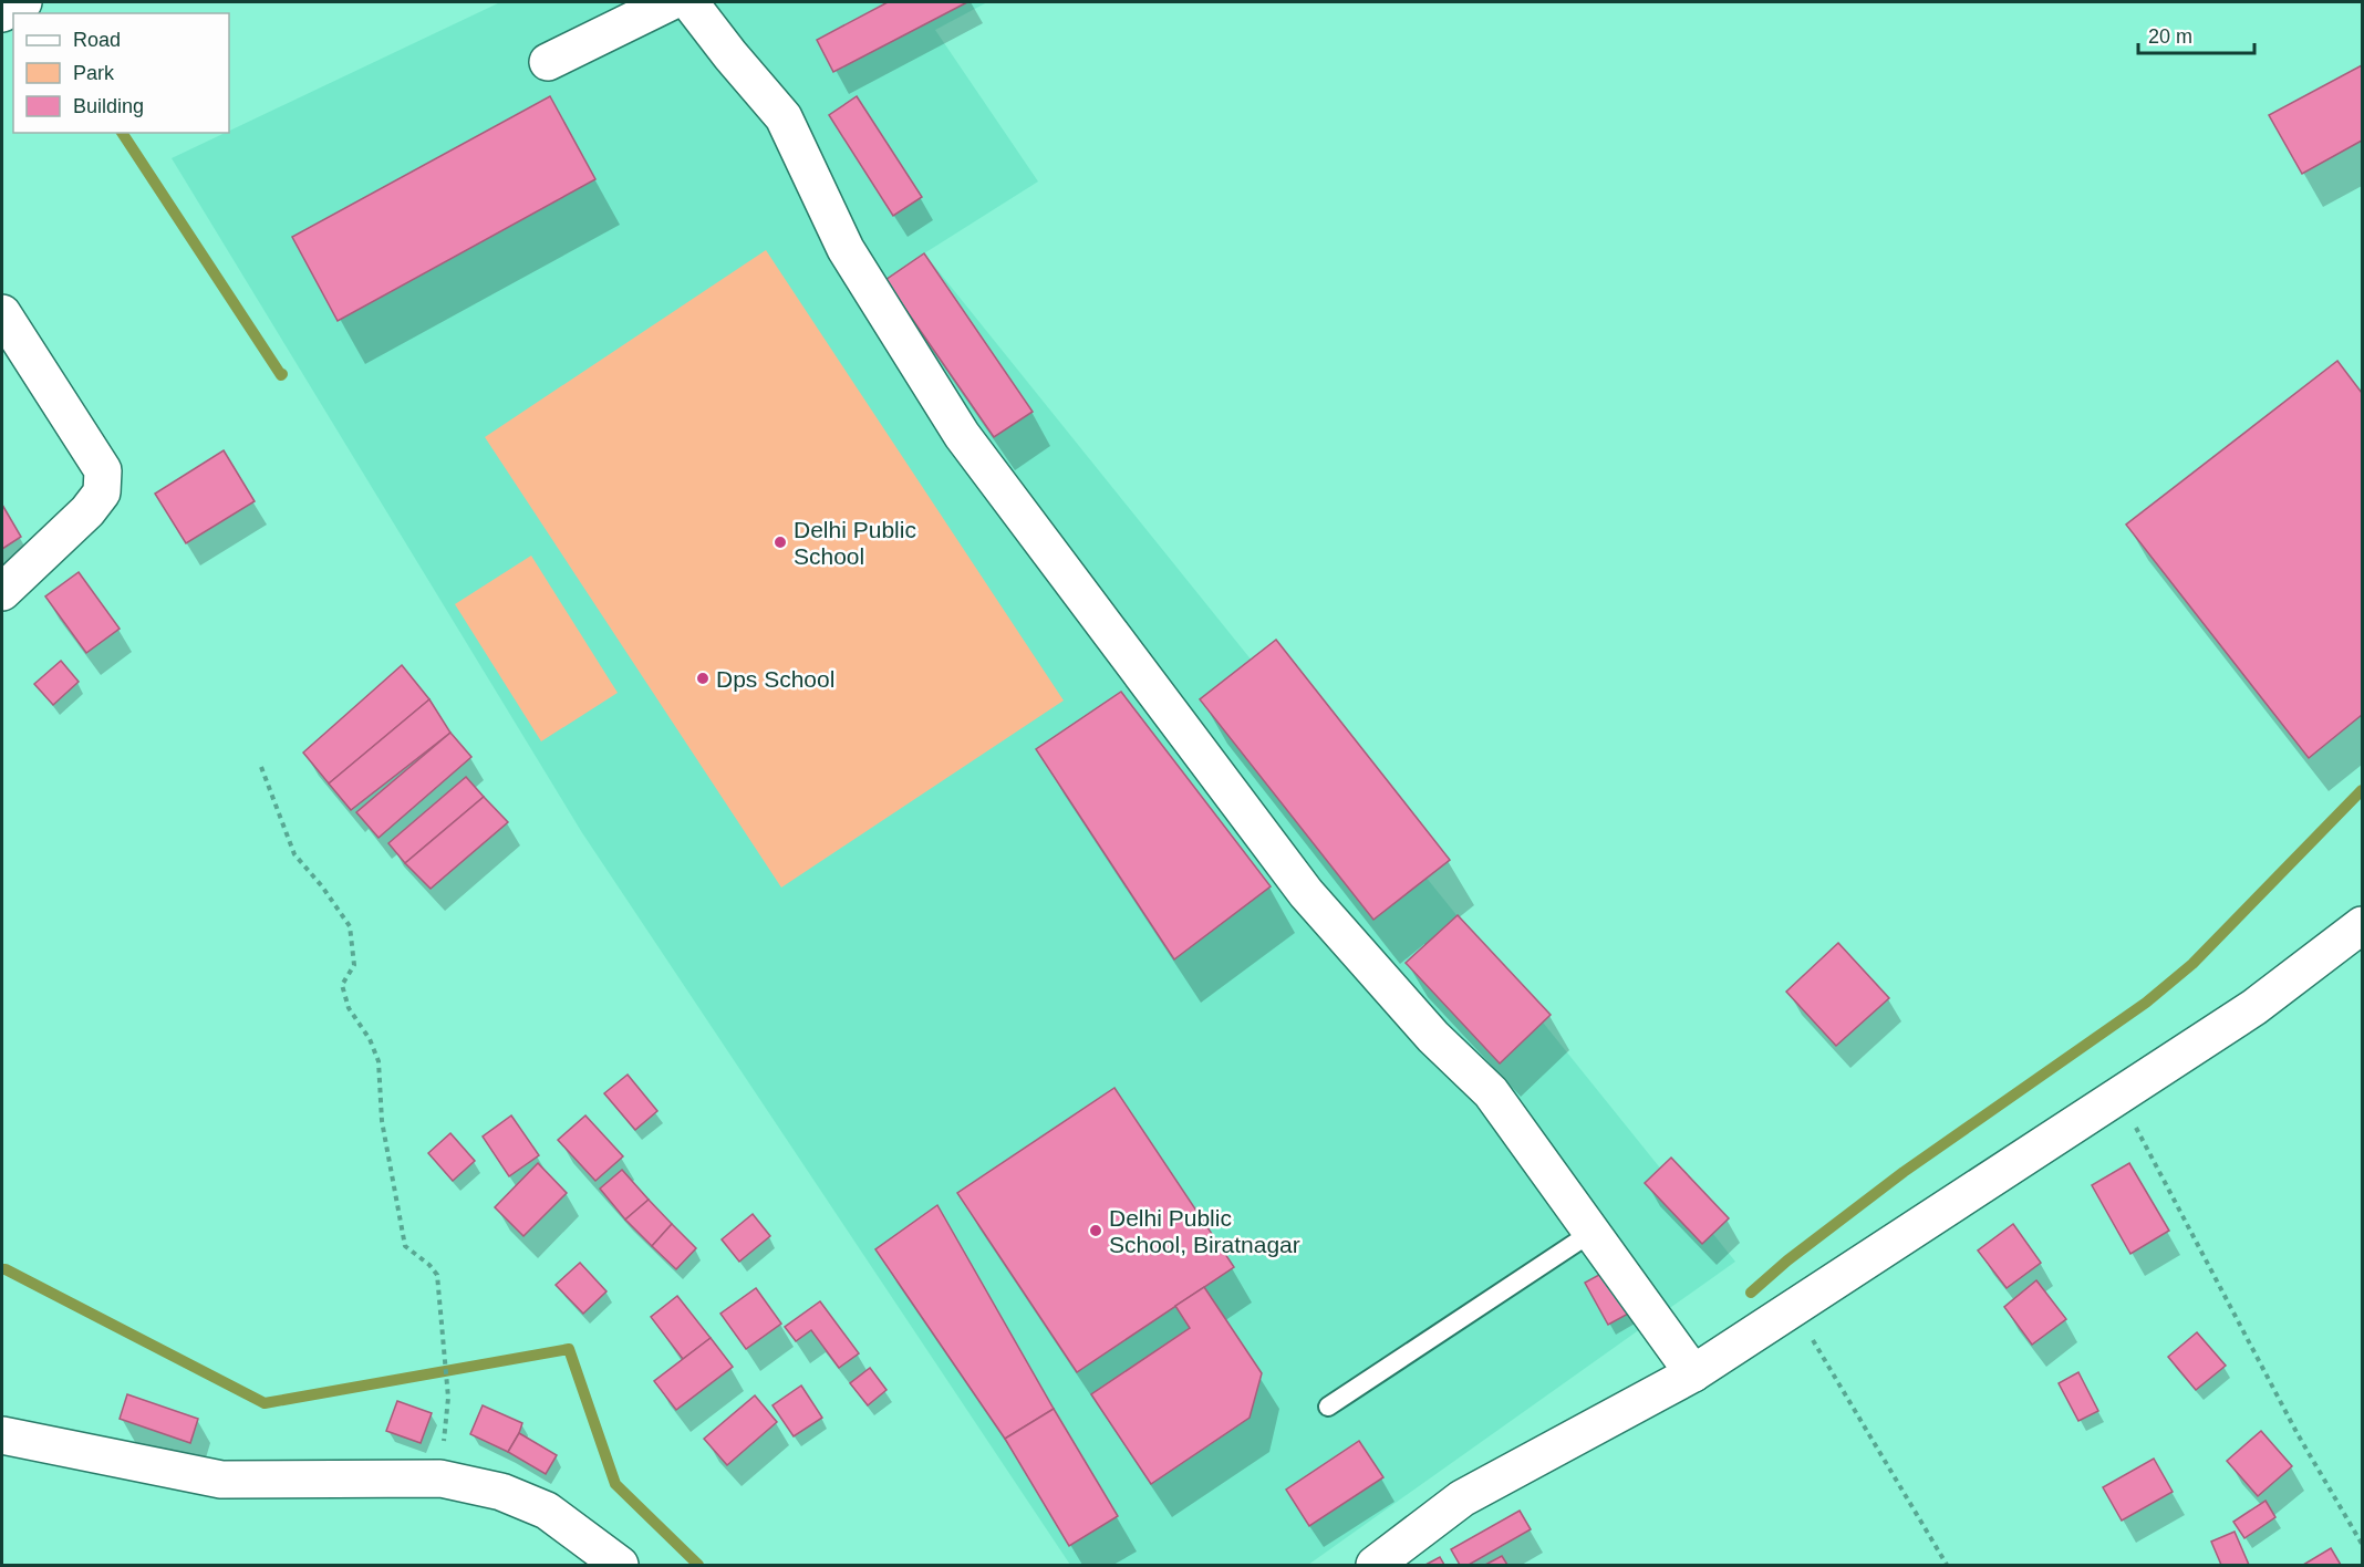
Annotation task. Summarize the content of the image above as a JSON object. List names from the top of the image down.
{
  "places": ["Delhi Public School", "Dps School", "Delhi Public School, Biratnagar"],
  "legend": ["Road", "Park", "Building"],
  "scale_bar": "20 m"
}
